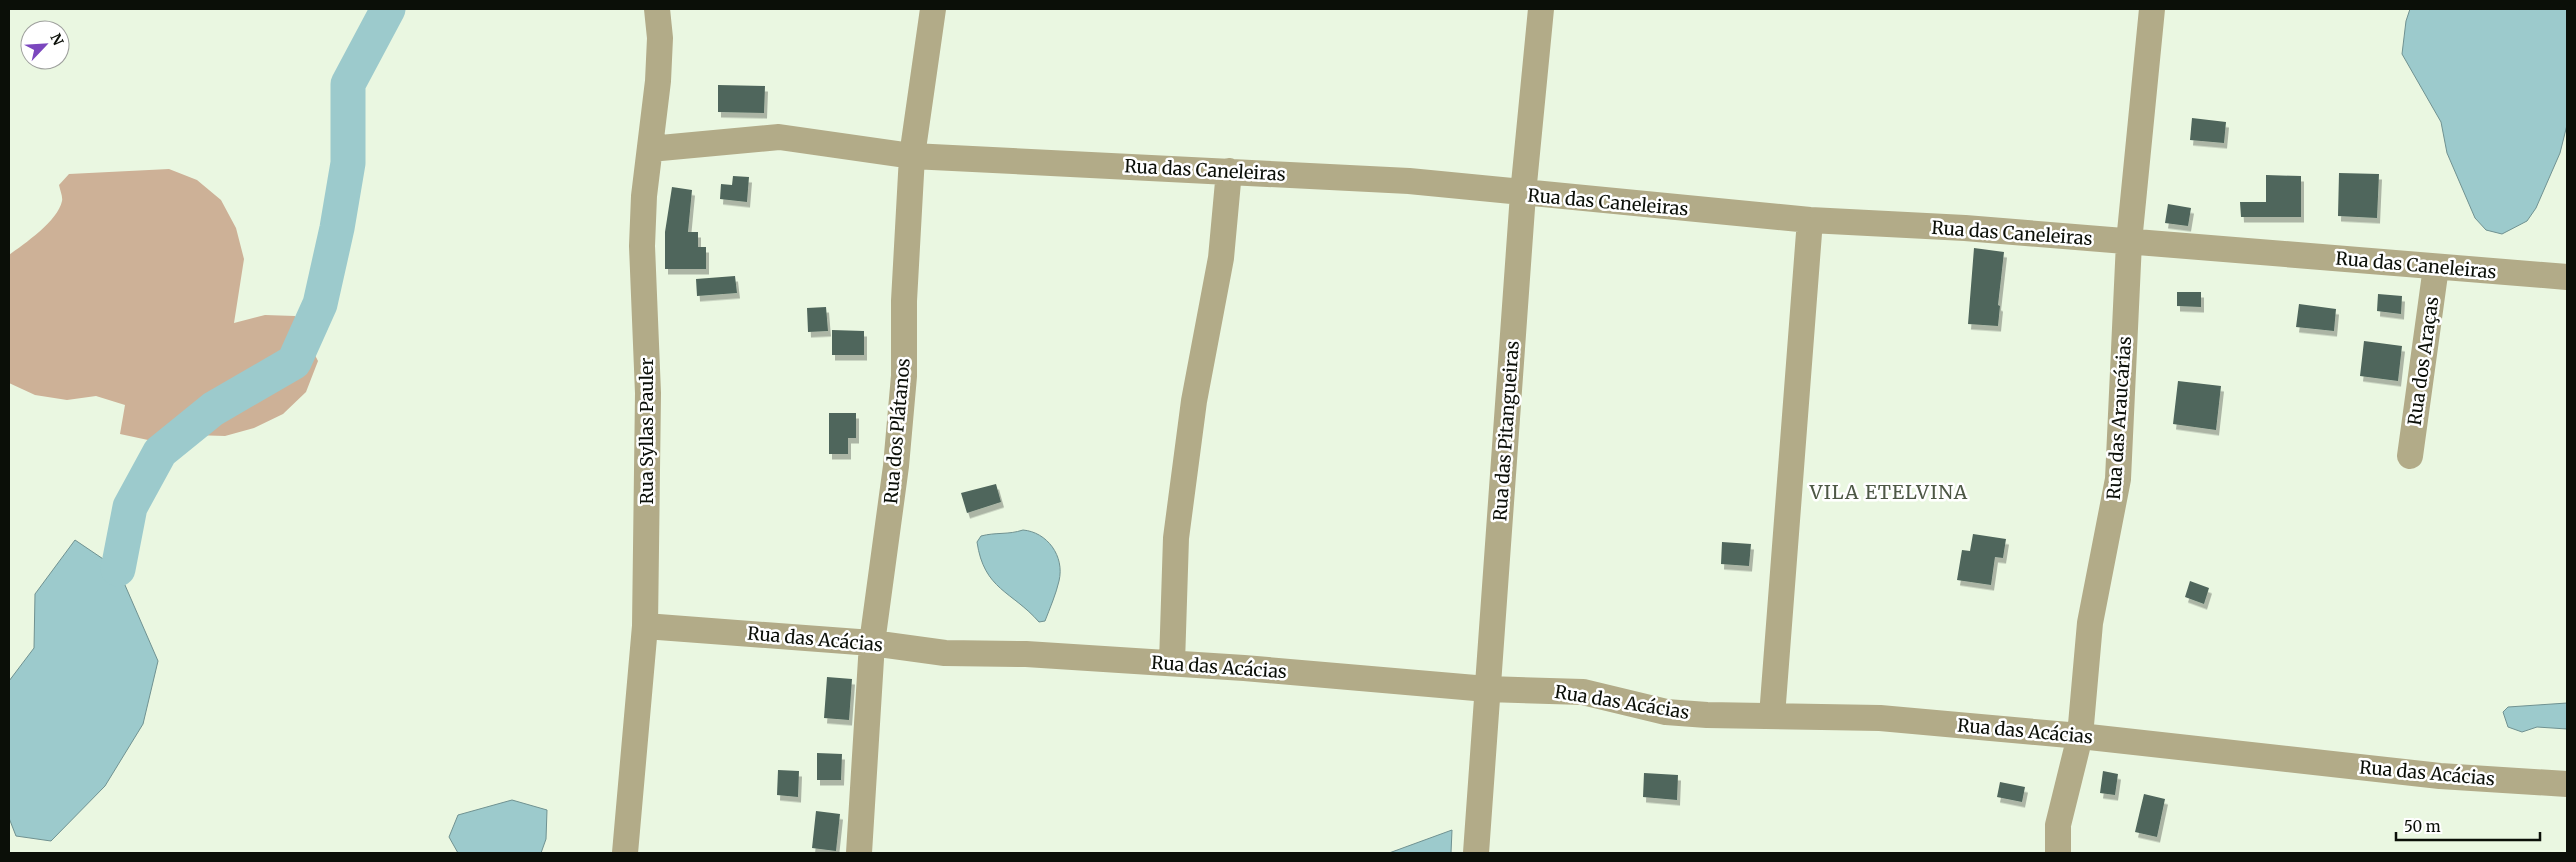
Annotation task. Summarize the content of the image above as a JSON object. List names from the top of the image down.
{
  "streets": {
    "street": [
      "Rua das Caneleiras",
      "Rua dos Araças",
      "Rua das Araucárias",
      "Rua Syllas Pauler",
      "Rua dos Plátanos",
      "Rua das Pitangueiras",
      "Rua das Acácias"
    ]
  },
  "crossings": [
    ["Rua das Caneleiras", "Rua dos Araças"],
    ["Rua das Caneleiras", "Rua das Araucárias"],
    ["Rua das Caneleiras", "Rua Syllas Pauler"],
    ["Rua das Caneleiras", "Rua dos Plátanos"],
    ["Rua das Caneleiras", "Rua das Pitangueiras"],
    ["Rua das Araucárias", "Rua das Acácias"],
    ["Rua Syllas Pauler", "Rua das Acácias"],
    ["Rua dos Plátanos", "Rua das Acácias"],
    ["Rua das Pitangueiras", "Rua das Acácias"]
  ],
  "districts": ["VILA ETELVINA"],
  "scale_bar": "50 m",
  "north": "top right"
}
